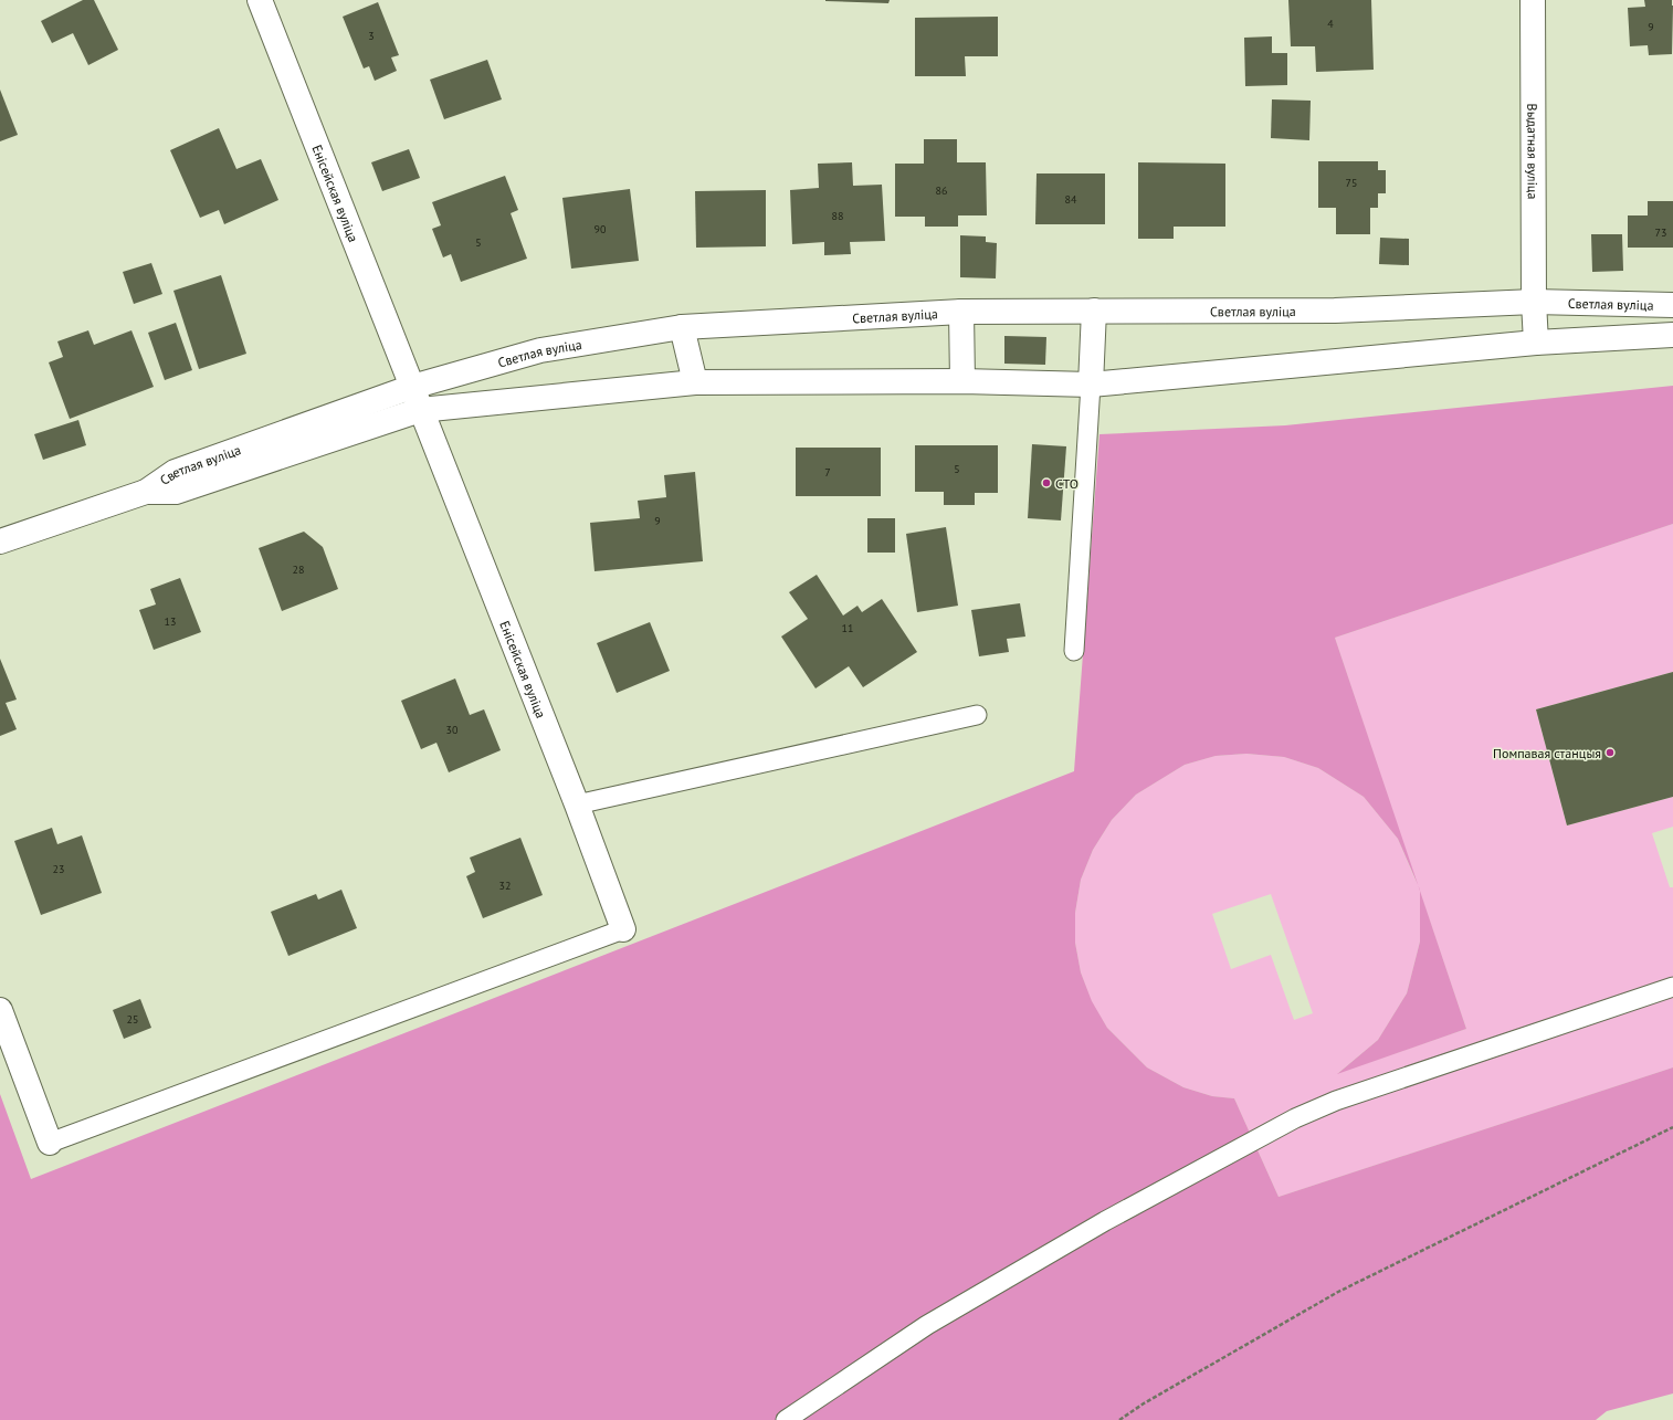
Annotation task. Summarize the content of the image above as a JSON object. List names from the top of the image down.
{
  "streets": {
    "street": ["Выдатная вуліца", "Енісейская вуліца", "Светлая вуліца"]
  },
  "crossings": [
    ["Выдатная вуліца", "Светлая вуліца"],
    ["Енісейская вуліца", "Светлая вуліца"]
  ],
  "places": ["СТО", "Помпавая станцыя"],
  "house_numbers": [
    "4",
    "9",
    "3",
    "75",
    "86",
    "84",
    "88",
    "90",
    "73",
    "5",
    "5",
    "7",
    "9",
    "28",
    "13",
    "11",
    "30",
    "23",
    "32",
    "25"
  ]
}
